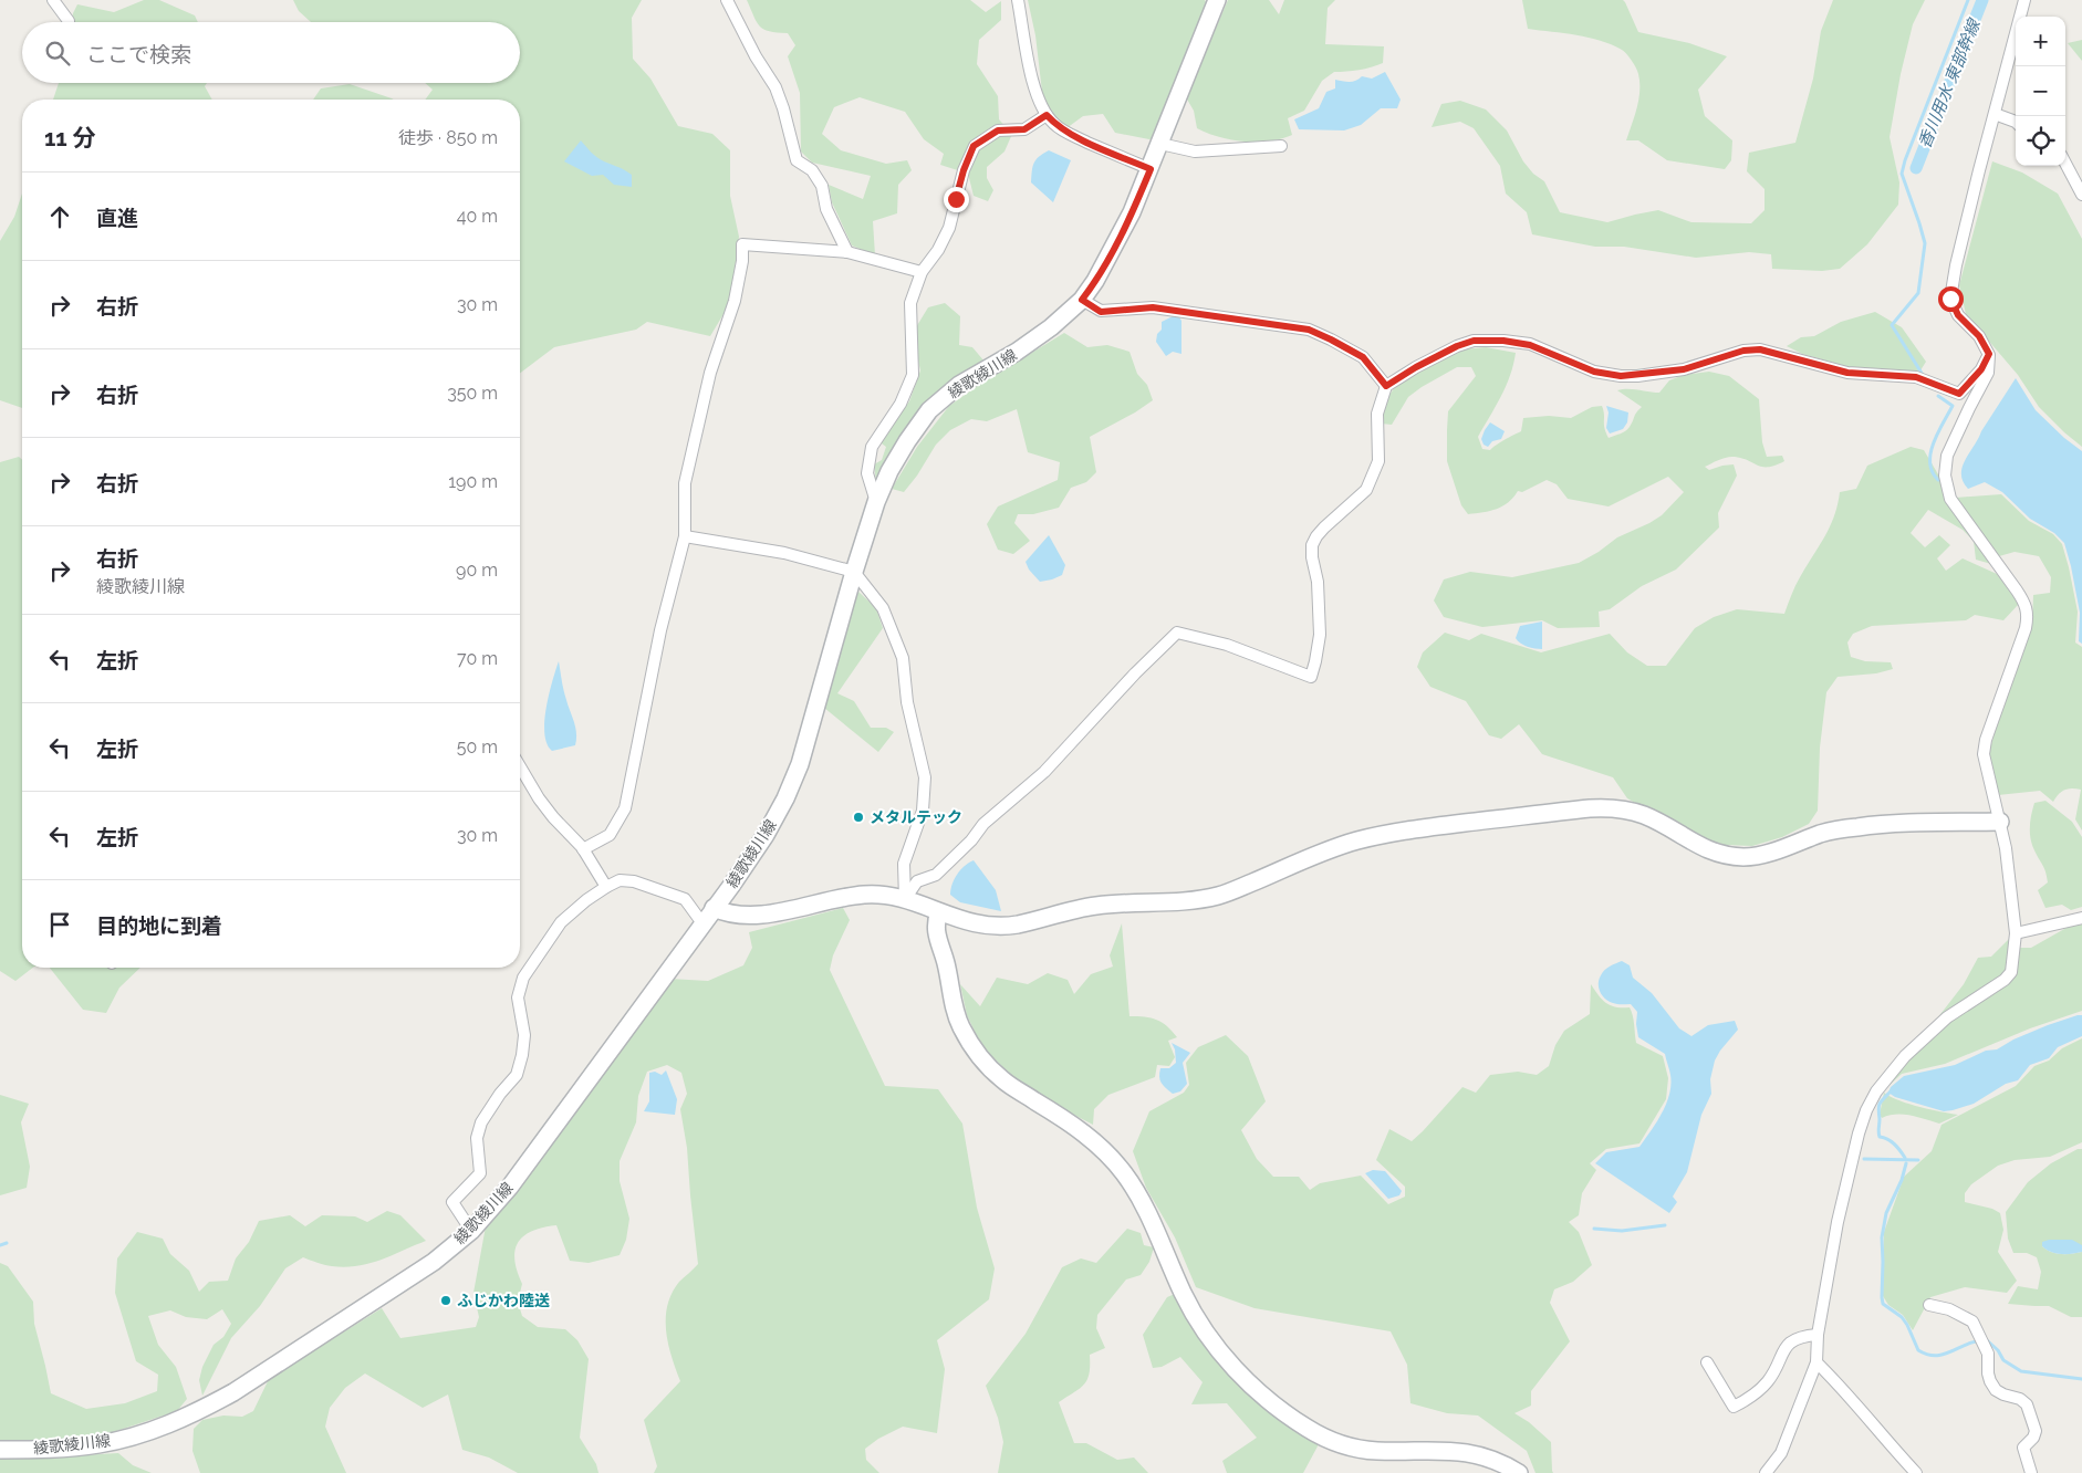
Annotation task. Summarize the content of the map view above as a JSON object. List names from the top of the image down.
{
  "streets": {
    "street": ["綾歌綾川線"]
  },
  "water": ["香川用水 東部幹線"],
  "places": ["メタルテック", "ふじかわ陸送"],
  "page": {
    "map_buttons": ["+", "−"],
    "search": "ここで検索",
    "heading": ["11 分", "徒歩 · 850 m"],
    "list": [
      ["直進", "40 m"],
      ["右折", "30 m"],
      ["右折", "350 m"],
      ["右折", "190 m"],
      ["右折", "綾歌綾川線", "90 m"],
      ["左折", "70 m"],
      ["左折", "50 m"],
      ["左折", "30 m"],
      "目的地に到着"
    ]
  }
}
